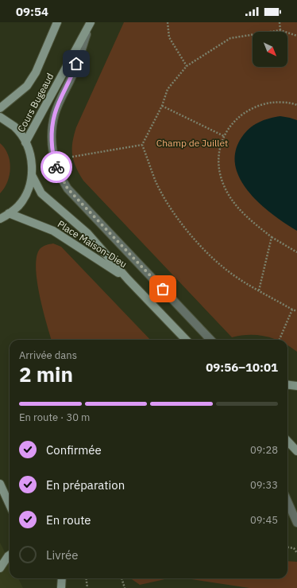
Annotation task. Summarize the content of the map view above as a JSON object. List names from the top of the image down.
{
  "streets": {
    "street": ["Cours Bugeaud", "Place Maison-Dieu"]
  },
  "parks": ["Champ de Juillet"],
  "north": "bottom right",
  "page": {
    "status": "09:54",
    "heading": ["2 min", "Arrivée dans", "09:56–10:01"],
    "bar": "En route · 30 m",
    "list": [
      ["Confirmée", "09:28"],
      ["En préparation", "09:33"],
      ["En route", "09:45"],
      "Livrée"
    ]
  }
}
